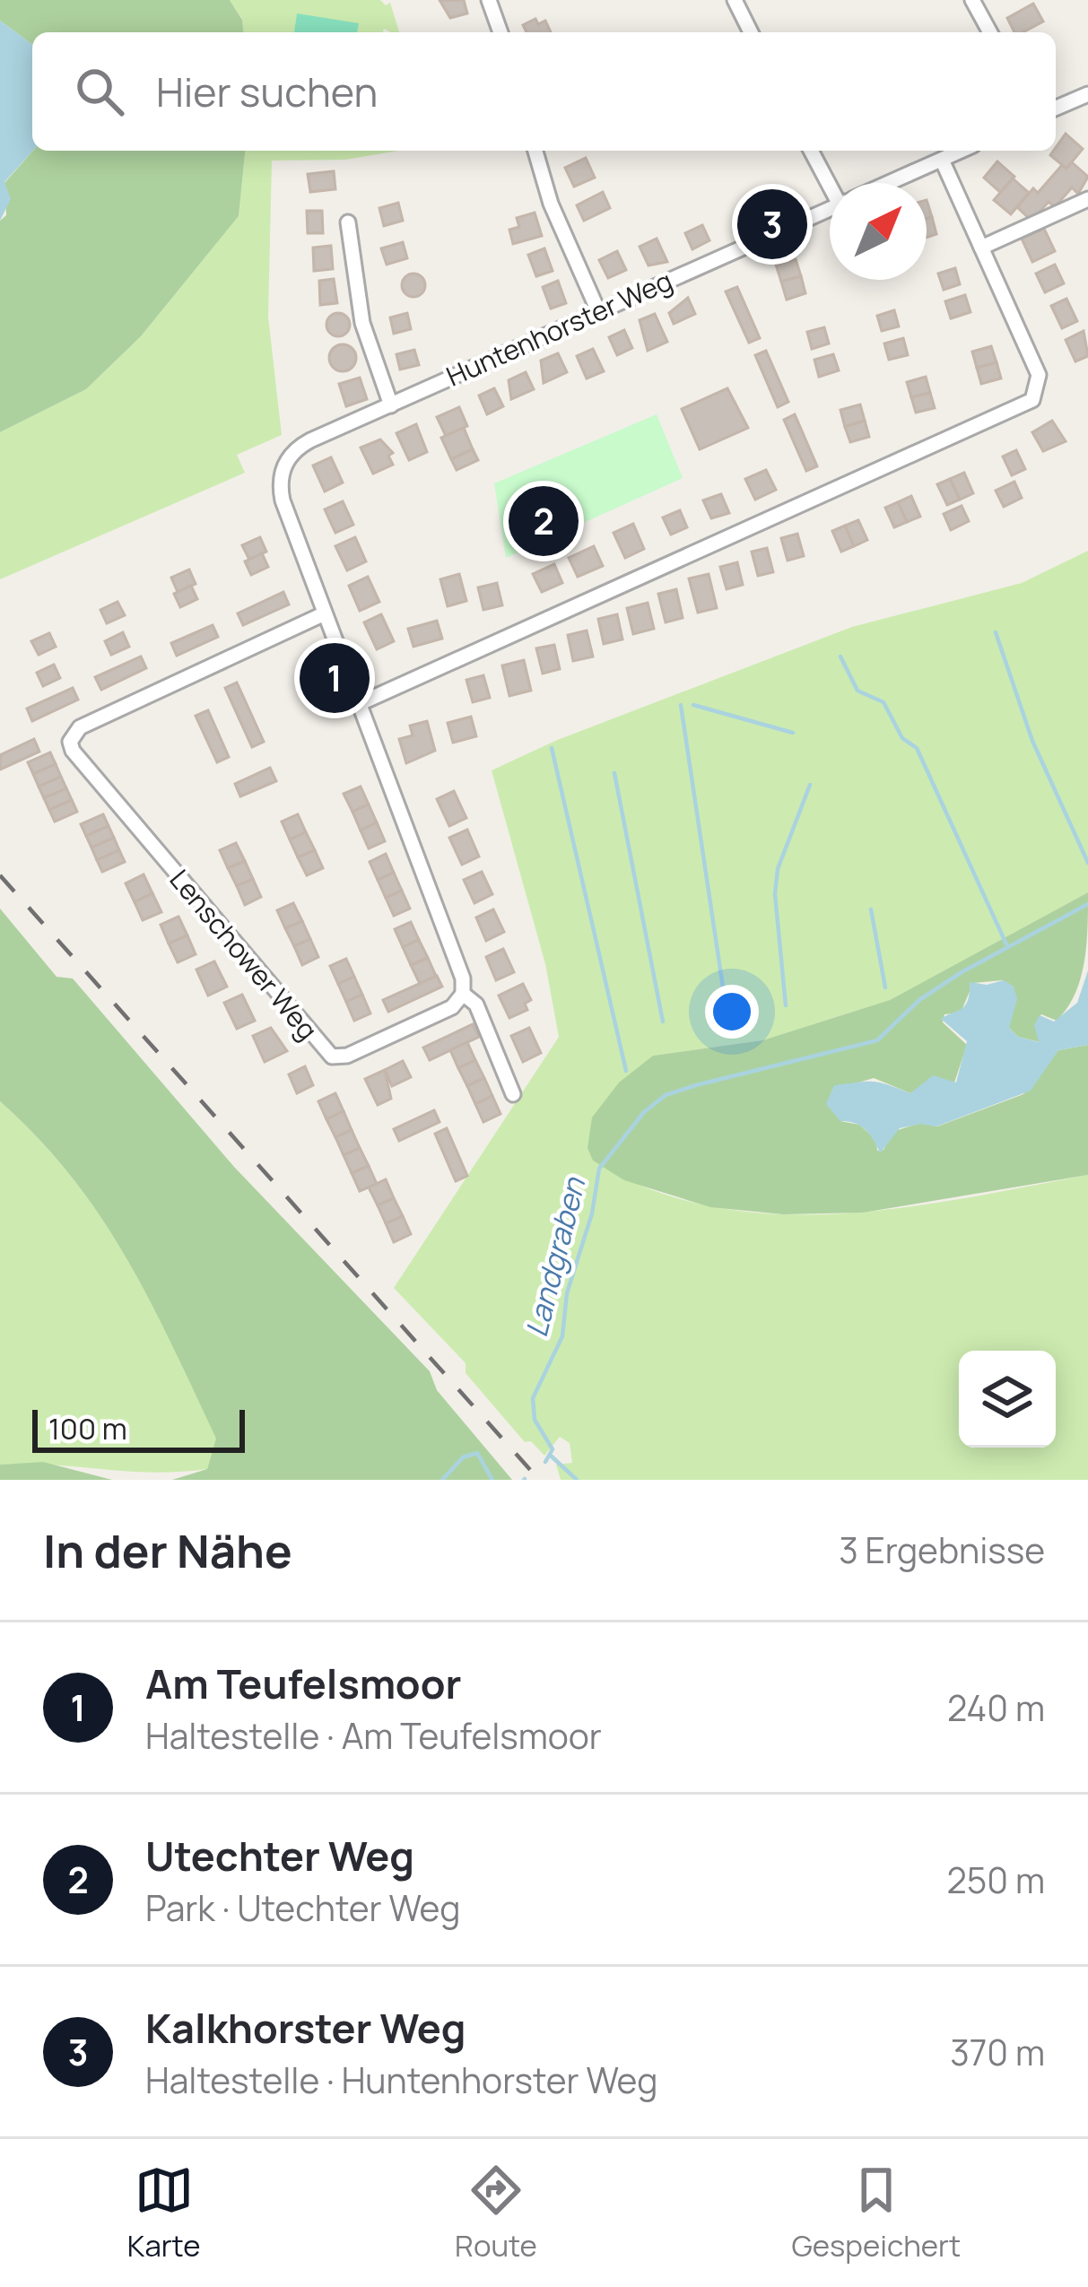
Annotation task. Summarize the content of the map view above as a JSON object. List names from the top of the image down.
{
  "streets": {
    "street": ["Huntenhorster Weg", "Lenschower Weg"]
  },
  "crossings": [
    ["Huntenhorster Weg", "Lenschower Weg"]
  ],
  "water": ["Landgraben"],
  "scale_bar": "100 m",
  "north": "top right",
  "page": {
    "search": "Hier suchen",
    "pins": ["3", "2", "1"],
    "scale": "100 m",
    "heading": ["In der Nähe", "3 Ergebnisse"],
    "list": [
      {
        "mark": "1",
        "name": "Am Teufelsmoor",
        "note": "Haltestelle · Am Teufelsmoor",
        "value": "240 m"
      },
      {
        "mark": "2",
        "name": "Utechter Weg",
        "note": "Park · Utechter Weg",
        "value": "250 m"
      },
      {
        "mark": "3",
        "name": "Kalkhorster Weg",
        "note": "Haltestelle · Huntenhorster Weg",
        "value": "370 m"
      }
    ],
    "nav": ["Karte", "Route", "Gespeichert"]
  }
}
